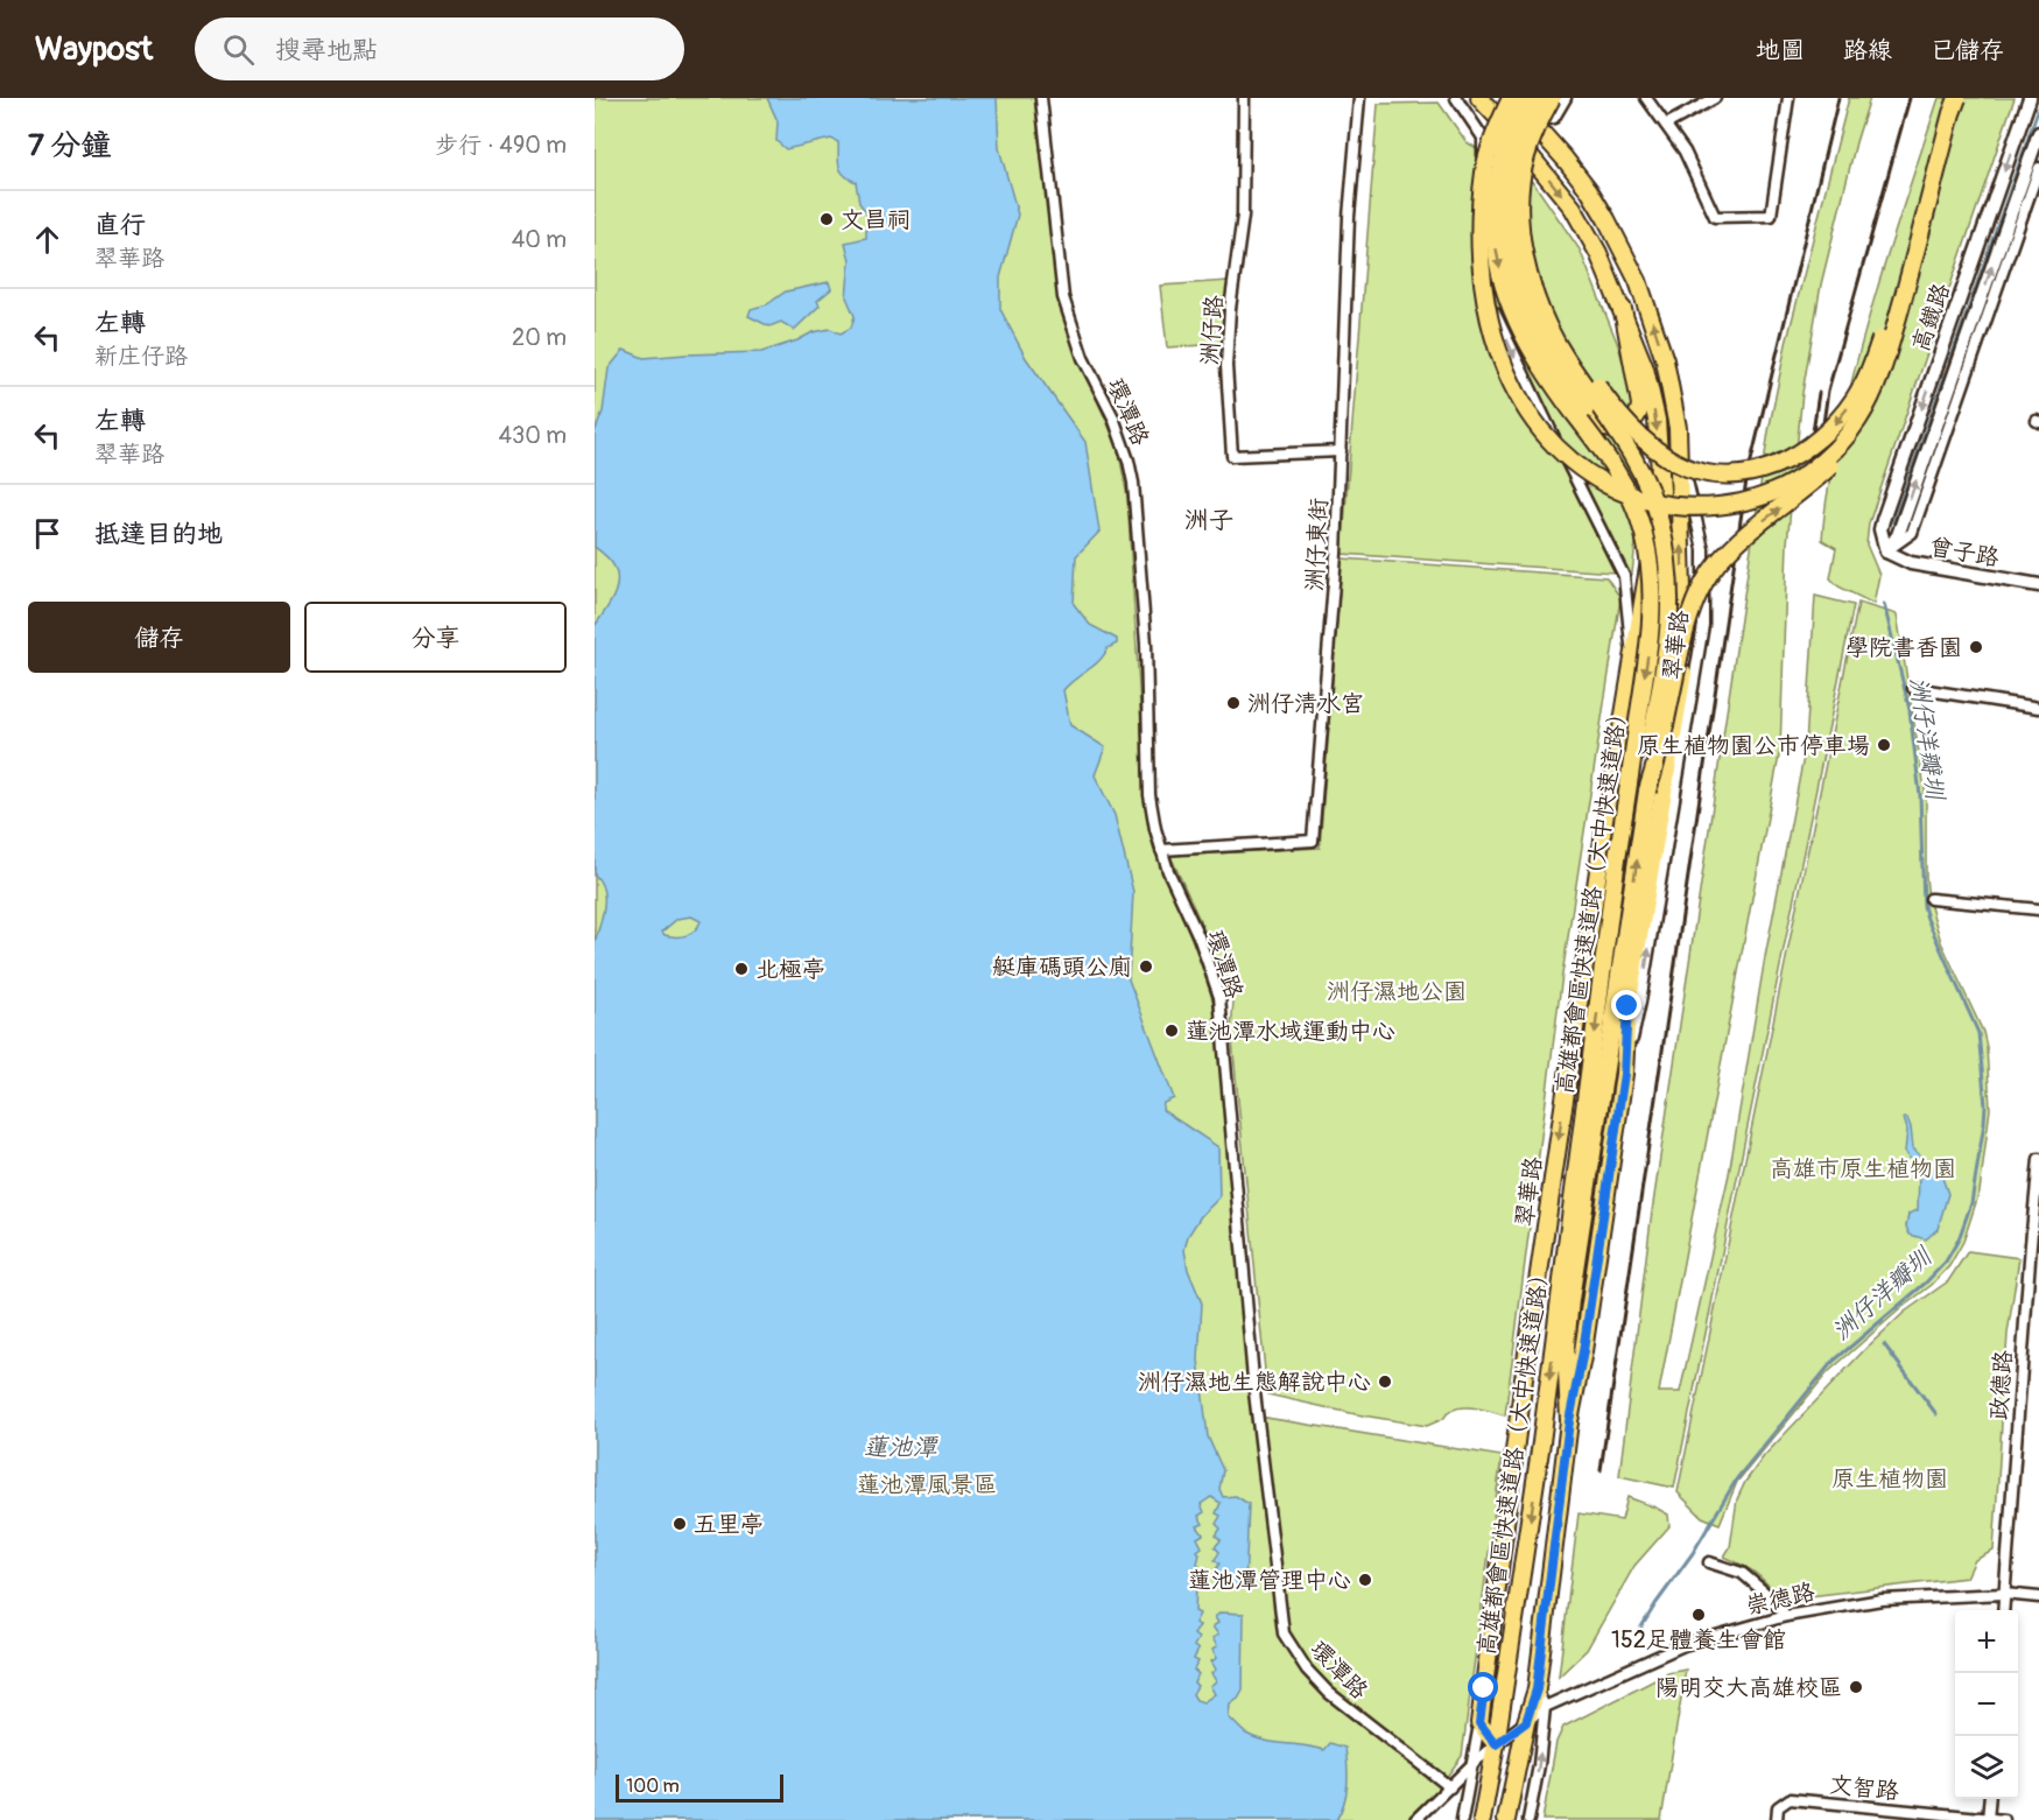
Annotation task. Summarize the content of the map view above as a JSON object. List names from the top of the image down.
{
  "streets": {
    "main road": ["翠華路", "高雄都會區快速道路（大中快速道路）"],
    "street": [
      "高鐵路",
      "洲仔路",
      "環潭路",
      "洲仔東街",
      "曾子路",
      "政德路",
      "崇德路",
      "文智路"
    ]
  },
  "crossings": [
    ["高鐵路", "曾子路"],
    ["洲仔路", "洲仔東街"],
    ["環潭路", "洲仔東街"],
    ["環潭路", "崇德路"],
    ["翠華路", "高雄都會區快速道路（大中快速道路）"],
    ["翠華路", "崇德路"],
    ["高雄都會區快速道路（大中快速道路）", "崇德路"],
    ["政德路", "崇德路"]
  ],
  "districts": ["洲子"],
  "water": ["洲仔洋瓣圳", "蓮池潭"],
  "parks": [
    "洲仔濕地公園",
    "高雄市原生植物園",
    "原生植物園",
    "蓮池潭風景區"
  ],
  "places": [
    "文昌祠",
    "學院書香園",
    "洲仔清水宮",
    "原生植物園公巿停車場",
    "艇庫碼頭公廁",
    "北極亭",
    "蓮池潭水域運動中心",
    "洲仔濕地生態解說中心",
    "五里亭",
    "蓮池潭管理中心",
    "152足體養生會館",
    "陽明交大高雄校區"
  ],
  "scale_bar": "100 m",
  "page": {
    "header": "Waypost",
    "search": "搜尋地點",
    "nav": ["地圖", "路線", "已儲存"],
    "heading": ["7 分鐘", "步行 · 490 m"],
    "list": [
      ["直行", "翠華路", "40 m"],
      ["左轉", "新庄仔路", "20 m"],
      ["左轉", "翠華路", "430 m"],
      "抵達目的地"
    ],
    "buttons": ["儲存", "分享"],
    "map_buttons": ["+", "−"],
    "scale": "100 m"
  }
}
